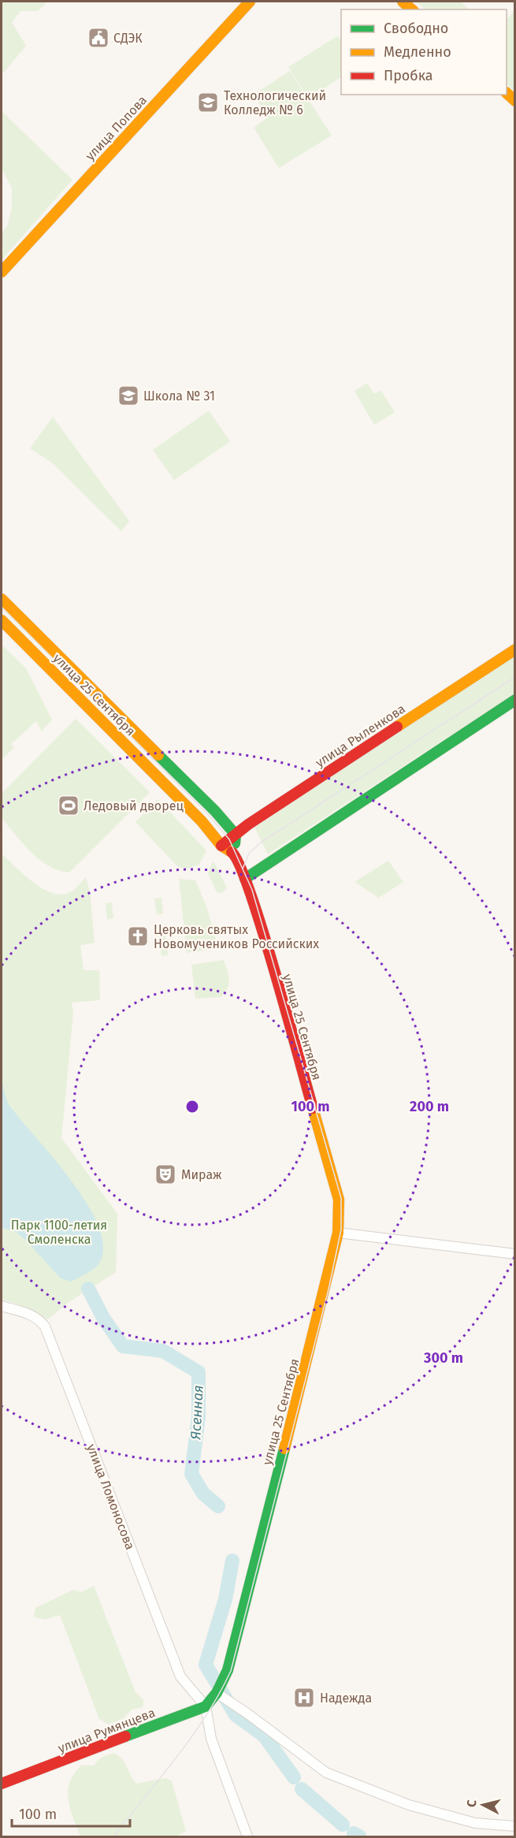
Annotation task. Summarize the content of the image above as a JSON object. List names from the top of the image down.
{
  "streets": {
    "main road": [
      "улица Попова",
      "улица 25 Сентября",
      "улица Рыленкова",
      "улица Румянцева"
    ],
    "street": ["улица Ломоносова"]
  },
  "crossings": [
    ["улица 25 Сентября", "улица Рыленкова"],
    ["улица 25 Сентября", "улица Румянцева"],
    ["улица Ломоносова", "улица Румянцева"]
  ],
  "water": ["Ясенная"],
  "parks": ["Парк 1100-летия Смоленска"],
  "places": {
    "public building": ["СДЭК"],
    "school or university": ["Технологический Колледж № 6", "Школа № 31"],
    "sports": ["Ледовый дворец"],
    "church": ["Церковь святых Новомучеников Российских"],
    "theatre": ["Мираж"],
    "hospital": ["Надежда"]
  },
  "legend": ["Свободно", "Медленно", "Пробка"],
  "scale_bar": "100 m",
  "north": "left",
  "rings": ["100 m", "200 m", "300 m"]
}
